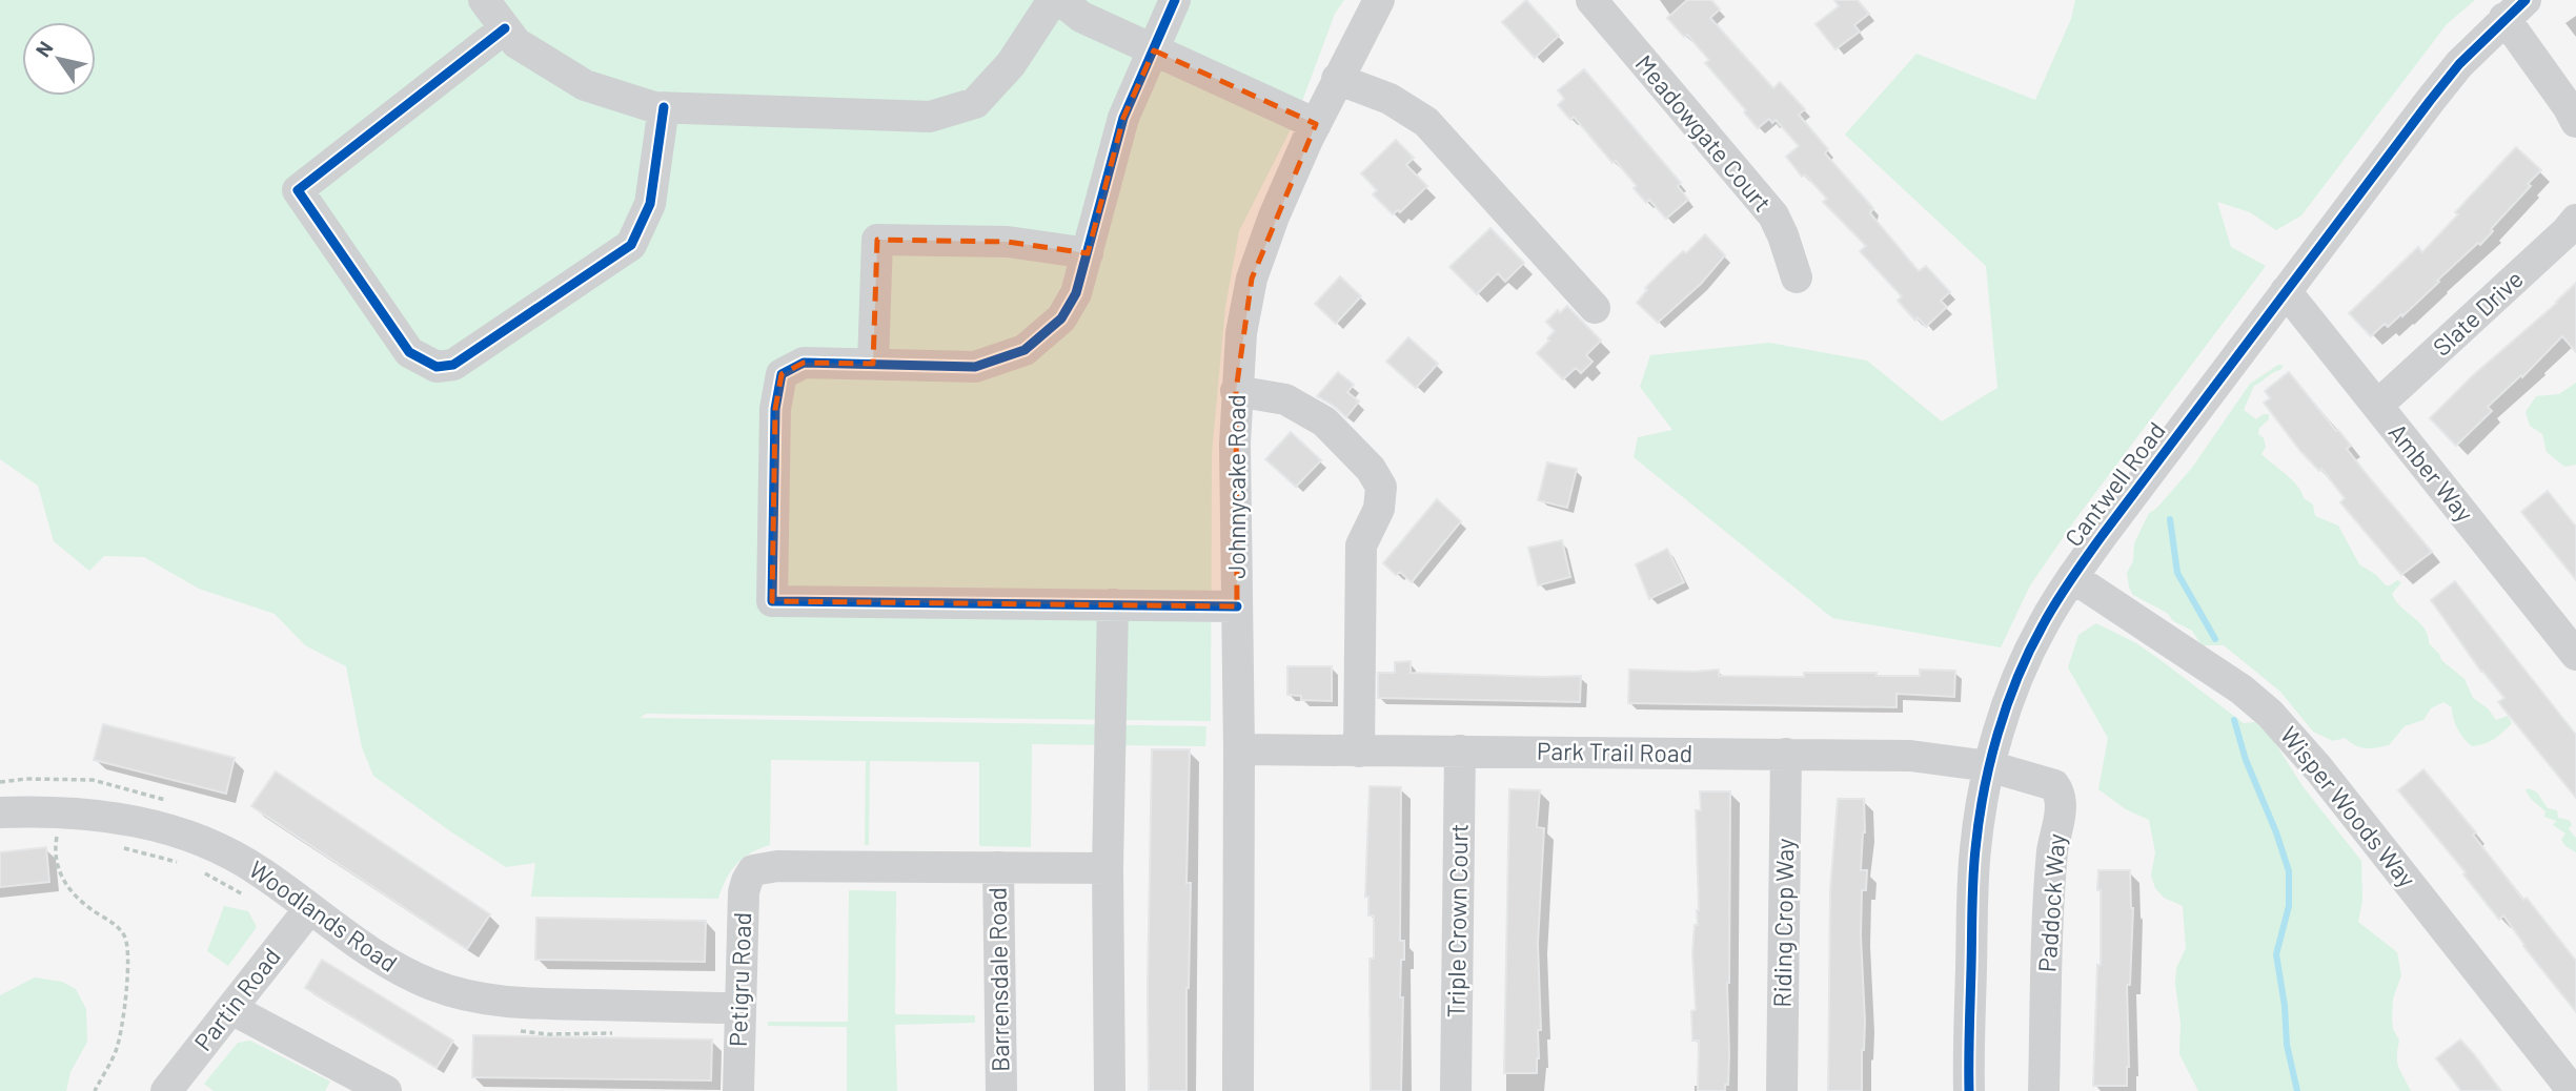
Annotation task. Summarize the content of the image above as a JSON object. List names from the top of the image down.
{
  "streets": {
    "street": [
      "Meadowgate Court",
      "Slate Drive",
      "Amber Way",
      "Cantwell Road",
      "Johnnycake Road",
      "Park Trail Road",
      "Wisper Woods Way",
      "Paddock Way",
      "Woodlands Road",
      "Triple Crown Court",
      "Riding Crop Way",
      "Petigru Road",
      "Barrensdale Road",
      "Partin Road"
    ]
  },
  "crossings": [
    ["Slate Drive", "Amber Way"],
    ["Amber Way", "Cantwell Road"],
    ["Cantwell Road", "Park Trail Road"],
    ["Cantwell Road", "Wisper Woods Way"],
    ["Cantwell Road", "Paddock Way"],
    ["Johnnycake Road", "Park Trail Road"],
    ["Park Trail Road", "Paddock Way"],
    ["Park Trail Road", "Triple Crown Court"],
    ["Park Trail Road", "Riding Crop Way"],
    ["Woodlands Road", "Petigru Road"],
    ["Woodlands Road", "Partin Road"],
    ["Petigru Road", "Barrensdale Road"]
  ],
  "north": "top left"
}
